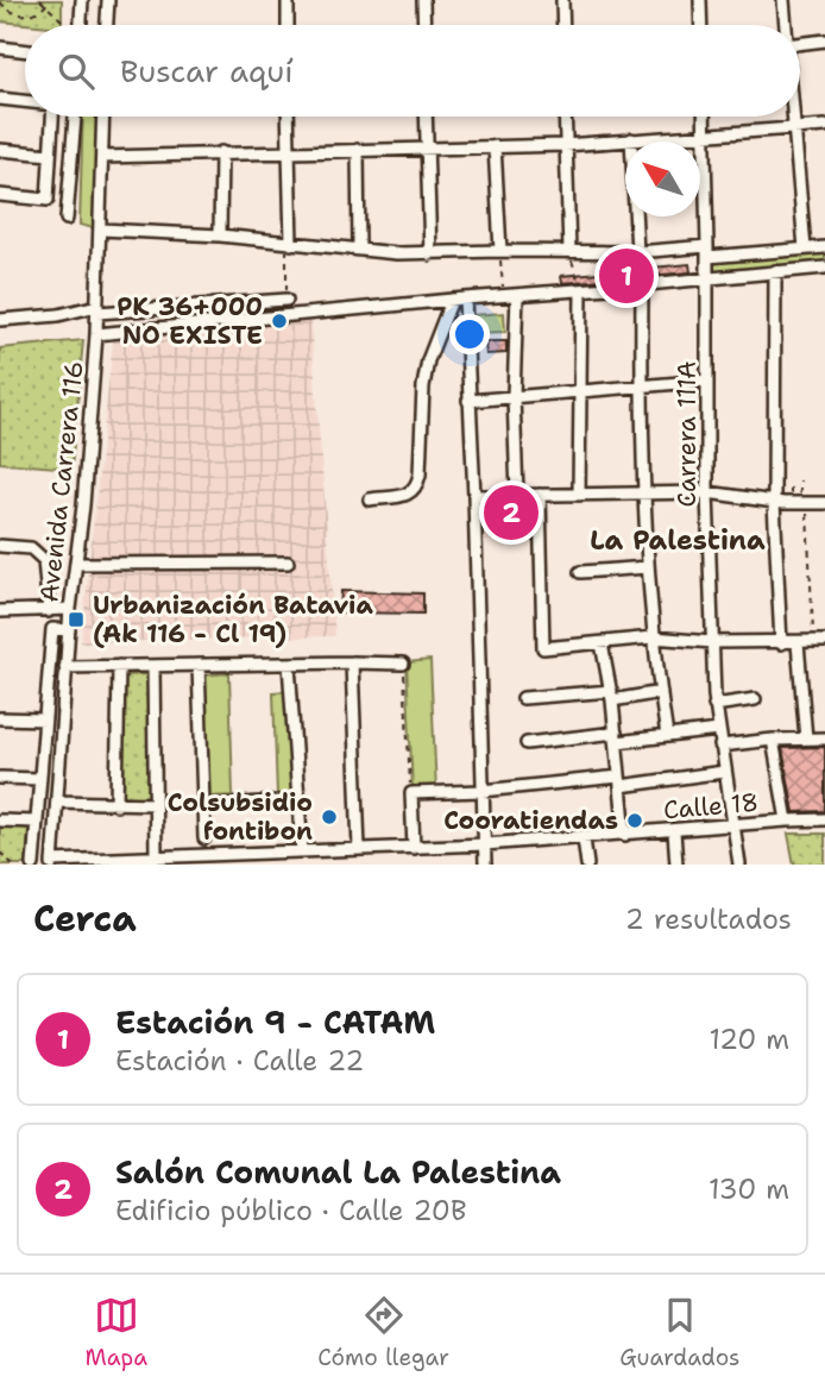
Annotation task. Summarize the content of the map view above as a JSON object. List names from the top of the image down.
{
  "streets": {
    "street": ["Carrera 111A", "Avenida Carrera 116", "Calle 18"]
  },
  "crossings": [
    ["Carrera 111A", "Calle 18"],
    ["Avenida Carrera 116", "Calle 18"]
  ],
  "districts": ["La Palestina"],
  "places": {
    "other": ["PK 36+000 NO EXISTE", "Colsubsidio fontibon", "Cooratiendas"],
    "transit": ["Urbanización Batavia (Ak 116 - Cl 19)"]
  },
  "north": "top left",
  "page": {
    "search": "Buscar aquí",
    "pins": ["1", "2"],
    "heading": ["Cerca", "2 resultados"],
    "list": [
      {
        "mark": "1",
        "name": "Estación 9 - CATAM",
        "note": "Estación · Calle 22",
        "value": "120 m"
      },
      {
        "mark": "2",
        "name": "Salón Comunal La Palestina",
        "note": "Edificio público · Calle 20B",
        "value": "130 m"
      }
    ],
    "nav": ["Mapa", "Cómo llegar", "Guardados"]
  }
}
